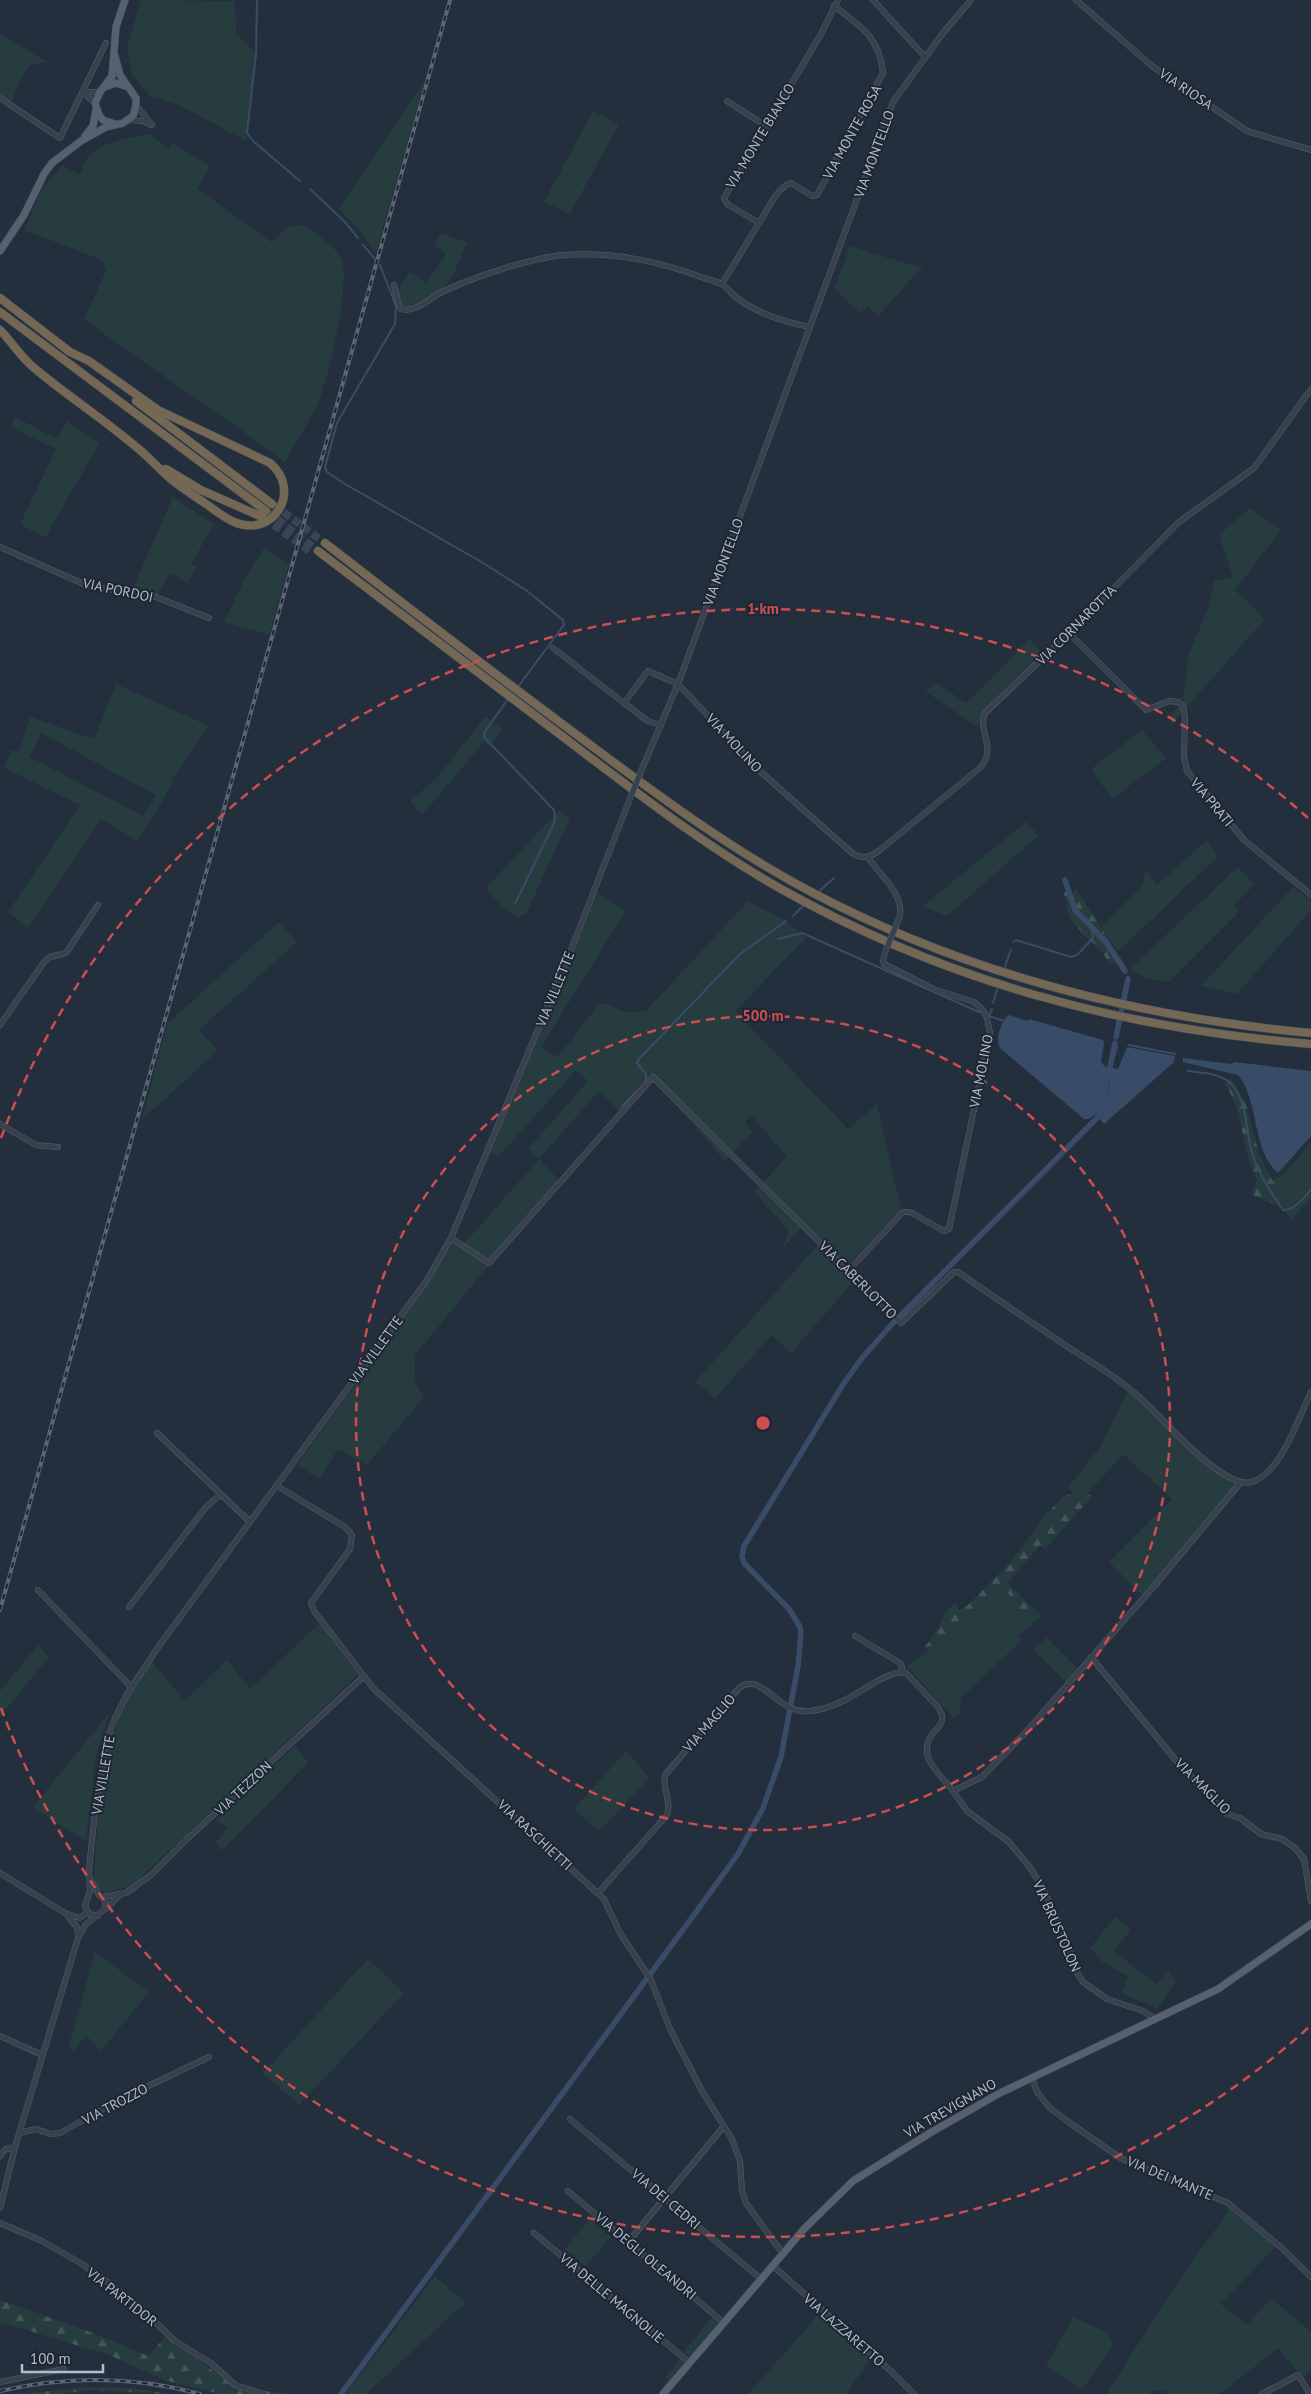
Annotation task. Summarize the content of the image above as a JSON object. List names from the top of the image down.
{
  "streets": {
    "main road": ["VIA TREVIGNANO"],
    "street": [
      "VIA RIOSA",
      "VIA MONTE ROSA",
      "VIA MONTE BIANCO",
      "VIA MONTELLO",
      "VIA PORDOI",
      "VIA CORNAROTTA",
      "VIA MOLINO",
      "VIA PRATI",
      "VIA VILLETTE",
      "VIA CABERLOTTO",
      "VIA MAGLIO",
      "VIA TEZZON",
      "VIA RASCHIETTI",
      "VIA BRUSTOLON",
      "VIA TROZZO",
      "VIA DEI MANTE",
      "VIA DEI CEDRI",
      "VIA DEGLI OLEANDRI",
      "VIA PARTIDOR",
      "VIA DELLE MAGNOLIE",
      "VIA LAZZARETTO"
    ]
  },
  "crossings": [
    ["VIA MONTE ROSA", "VIA MONTE BIANCO"],
    ["VIA MONTELLO", "VIA MOLINO"],
    ["VIA MONTELLO", "VIA VILLETTE"],
    ["VIA CORNAROTTA", "VIA MOLINO"],
    ["VIA CORNAROTTA", "VIA PRATI"],
    ["VIA MOLINO", "VIA CABERLOTTO"],
    ["VIA VILLETTE", "VIA CABERLOTTO"],
    ["VIA VILLETTE", "VIA TEZZON"],
    ["VIA VILLETTE", "VIA RASCHIETTI"],
    ["VIA MAGLIO", "VIA RASCHIETTI"],
    ["VIA TEZZON", "VIA RASCHIETTI"],
    ["VIA RASCHIETTI", "VIA TREVIGNANO"],
    ["VIA BRUSTOLON", "VIA TREVIGNANO"],
    ["VIA TREVIGNANO", "VIA DEI MANTE"],
    ["VIA TREVIGNANO", "VIA DEI CEDRI"],
    ["VIA TREVIGNANO", "VIA DEGLI OLEANDRI"],
    ["VIA TREVIGNANO", "VIA DELLE MAGNOLIE"],
    ["VIA TREVIGNANO", "VIA LAZZARETTO"]
  ],
  "scale_bar": "100 m",
  "rings": ["1 km", "500 m"]
}
